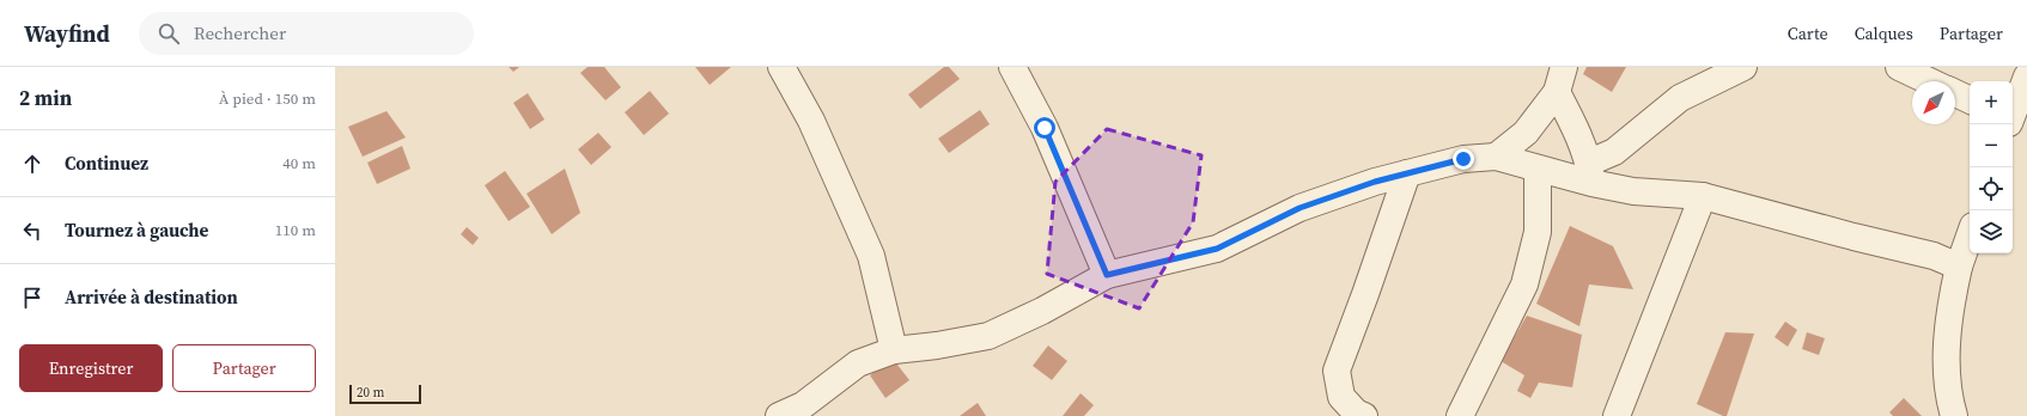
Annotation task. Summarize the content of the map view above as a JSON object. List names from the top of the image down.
{
  "scale_bar": "20 m",
  "north": "bottom left",
  "page": {
    "header": "Wayfind",
    "search": "Rechercher",
    "nav": ["Carte", "Calques", "Partager"],
    "heading": ["2 min", "À pied · 150 m"],
    "map_buttons": ["+", "−"],
    "list": [
      ["Continuez", "40 m"],
      ["Tournez à gauche", "110 m"],
      "Arrivée à destination"
    ],
    "buttons": ["Enregistrer", "Partager"],
    "scale": "20 m"
  }
}
